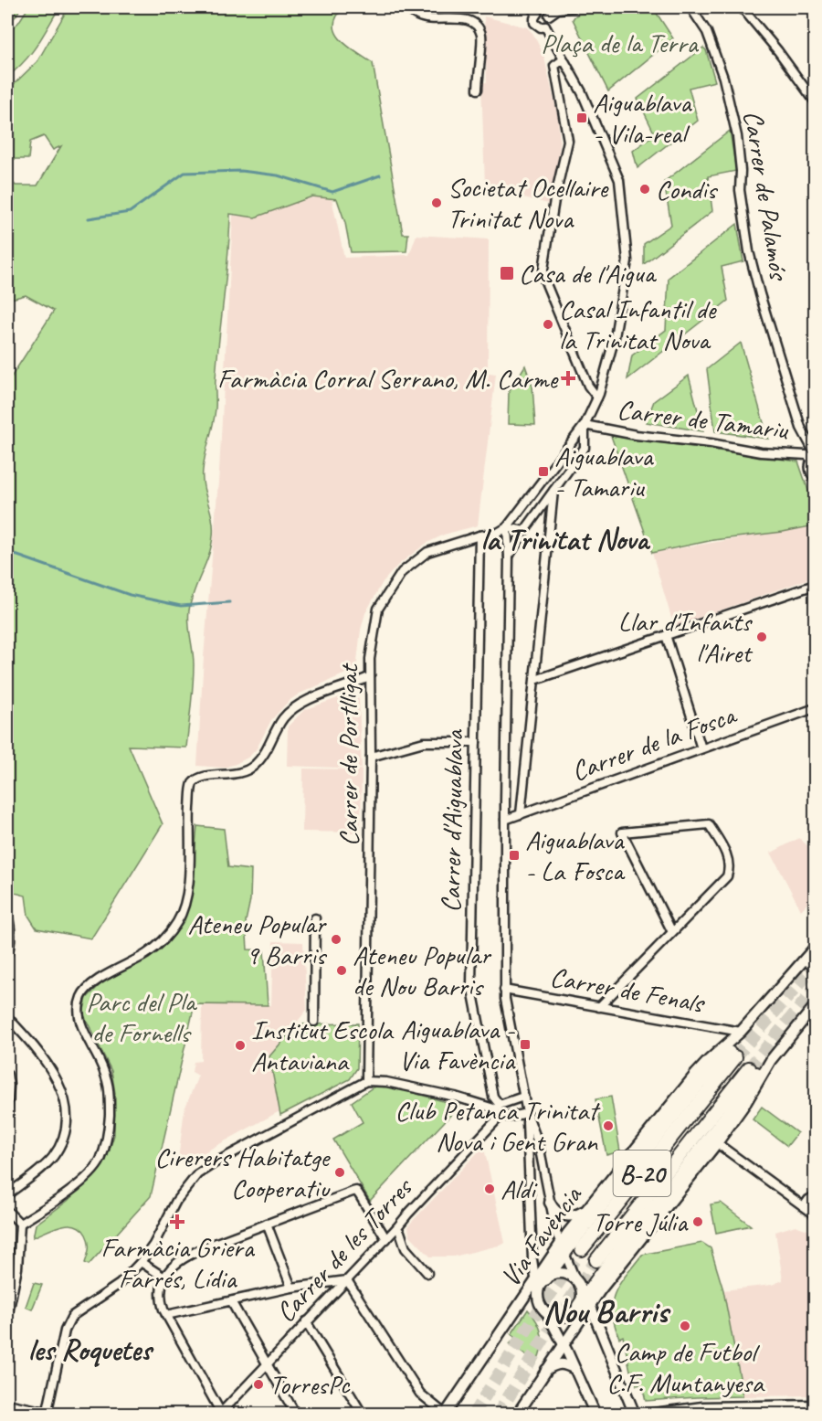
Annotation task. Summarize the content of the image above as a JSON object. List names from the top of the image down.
{
  "streets": {
    "highway": ["B-20"],
    "street": [
      "Carrer de Palamós",
      "Carrer de Tamariu",
      "Carrer de la Fosca",
      "Carrer de Portlligat",
      "Carrer d'Aiguablava",
      "Carrer de Fenals",
      "Via Favència",
      "Carrer de les Torres"
    ]
  },
  "crossings": [
    ["Carrer de Palamós", "Carrer de Tamariu"],
    ["Carrer de la Fosca", "Carrer d'Aiguablava"],
    ["Carrer de Portlligat", "Carrer d'Aiguablava"],
    ["Carrer d'Aiguablava", "Carrer de Fenals"],
    ["Carrer d'Aiguablava", "B-20"],
    ["Carrer d'Aiguablava", "Via Favència"],
    ["Carrer d'Aiguablava", "Carrer de les Torres"],
    ["Carrer de Fenals", "Via Favència"],
    ["B-20", "Via Favència"]
  ],
  "districts": ["la Trinitat Nova", "Nou Barris", "les Roquetes"],
  "parks": ["Plaça de la Terra", "Parc del Pla de Fornells"],
  "places": {
    "transit": [
      "Aiguablava - Vila-real",
      "Casa de l'Aigua",
      "Aiguablava - Tamariu",
      "Aiguablava - La Fosca",
      "Aiguablava - Via Favència"
    ],
    "other": [
      "Condis",
      "Societat Ocellaire Trinitat Nova",
      "Casal Infantil de la Trinitat Nova",
      "Llar d'Infants l'Airet",
      "Ateneu Popular 9 Barris",
      "Ateneu Popular de Nou Barris",
      "Institut Escola Antaviana",
      "Club Petanca Trinitat Nova i Gent Gran",
      "Cirerers Habitatge Cooperatiu",
      "Aldi",
      "Torre Júlia",
      "Camp de Futbol C.F. Muntanyesa",
      "TorresPc"
    ],
    "health": ["Farmàcia Corral Serrano, M. Carme", "Farmàcia Griera Farrés, Lídia"]
  }
}
